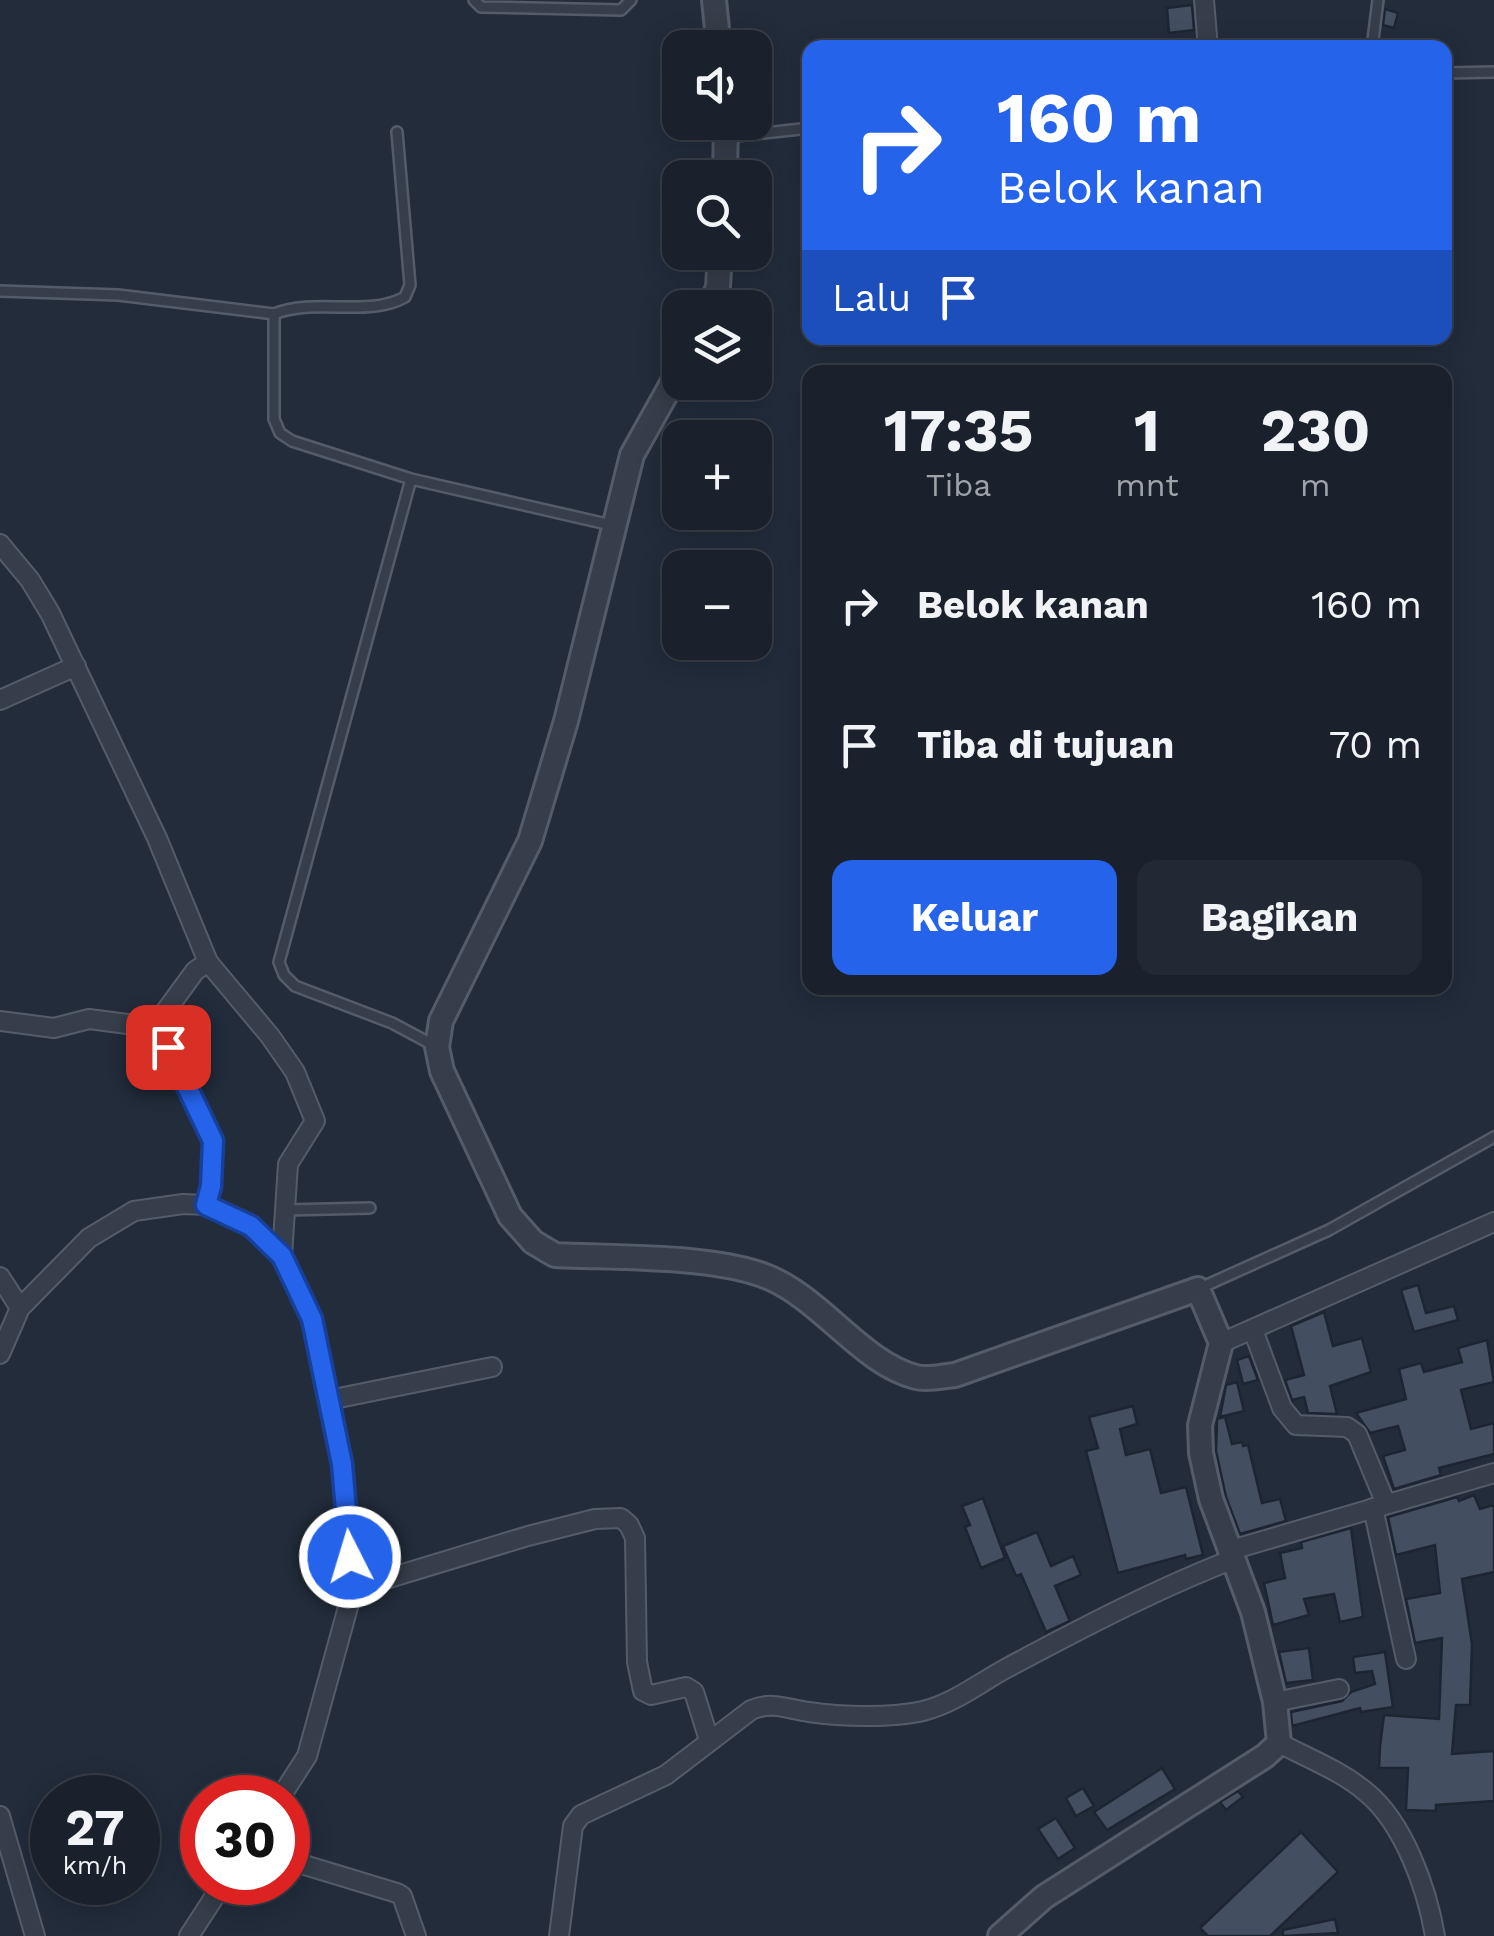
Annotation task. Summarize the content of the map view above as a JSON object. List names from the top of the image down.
{
  "page": {
    "map_buttons": ["+", "−"],
    "turn": ["160 m", "Belok kanan"],
    "then": "Lalu",
    "eta": [
      "17:35",
      "Tiba",
      "1",
      "mnt",
      "230",
      "m"
    ],
    "list": [
      {
        "name": "Belok kanan",
        "value": "160 m"
      },
      {
        "name": "Tiba di tujuan",
        "value": "70 m"
      }
    ],
    "buttons": ["Keluar", "Bagikan"],
    "speed": "27 km/h",
    "limit": "30"
  }
}
